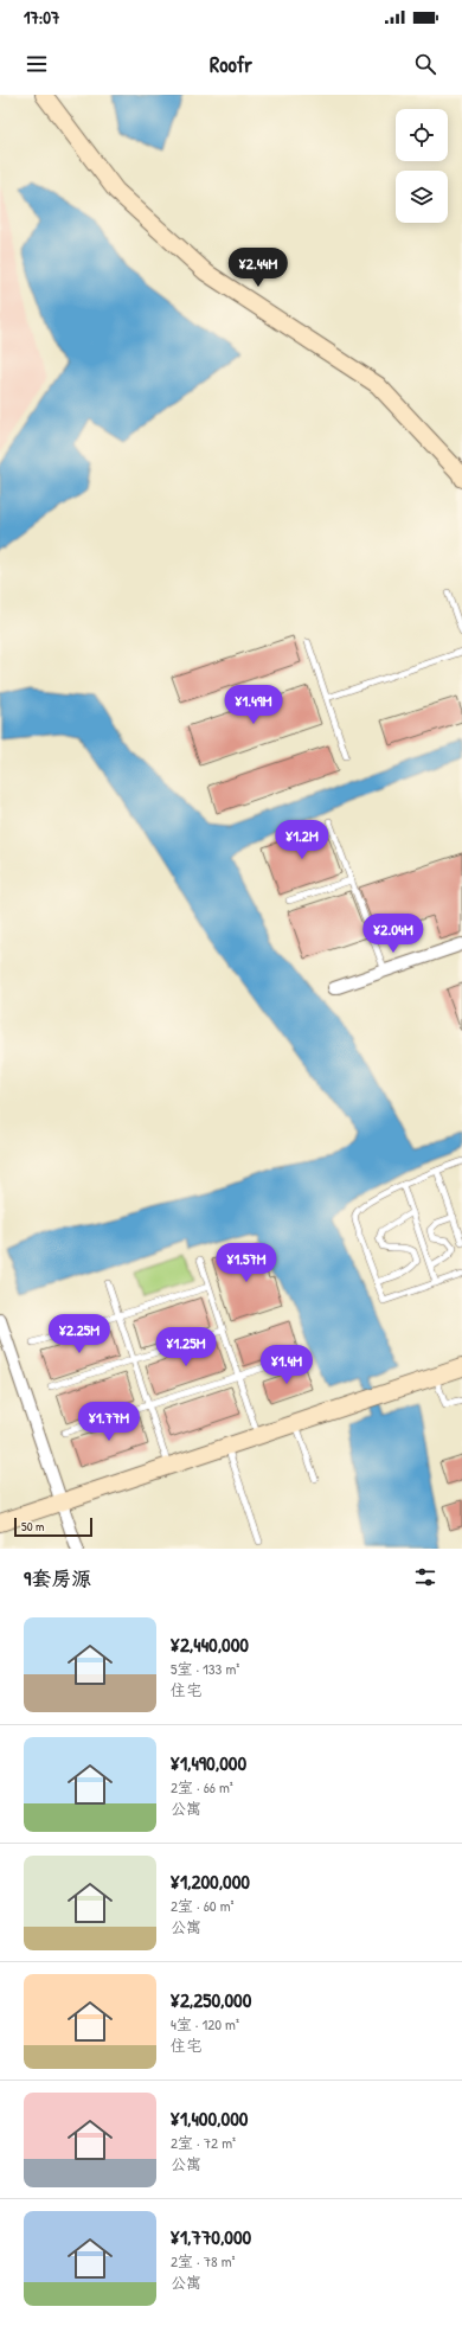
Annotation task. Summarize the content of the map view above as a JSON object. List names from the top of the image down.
{
  "scale_bar": "50 m",
  "page": {
    "status": "17:07",
    "header": "Roofr",
    "price": [
      "¥2.44M",
      "¥1.49M",
      "¥1.2M",
      "¥2.04M",
      "¥1.57M",
      "¥2.25M",
      "¥1.25M",
      "¥1.4M",
      "¥1.77M"
    ],
    "scale": "50 m",
    "heading": "9套房源",
    "list": [
      {
        "name": "¥2,440,000",
        "note": "5室 · 133 m² · 住宅"
      },
      {
        "name": "¥1,490,000",
        "note": "2室 · 66 m² · 公寓"
      },
      {
        "name": "¥1,200,000",
        "note": "2室 · 60 m² · 公寓"
      },
      {
        "name": "¥2,250,000",
        "note": "4室 · 120 m² · 住宅"
      },
      {
        "name": "¥1,400,000",
        "note": "2室 · 72 m² · 公寓"
      },
      {
        "name": "¥1,770,000",
        "note": "2室 · 78 m² · 公寓"
      }
    ]
  }
}
